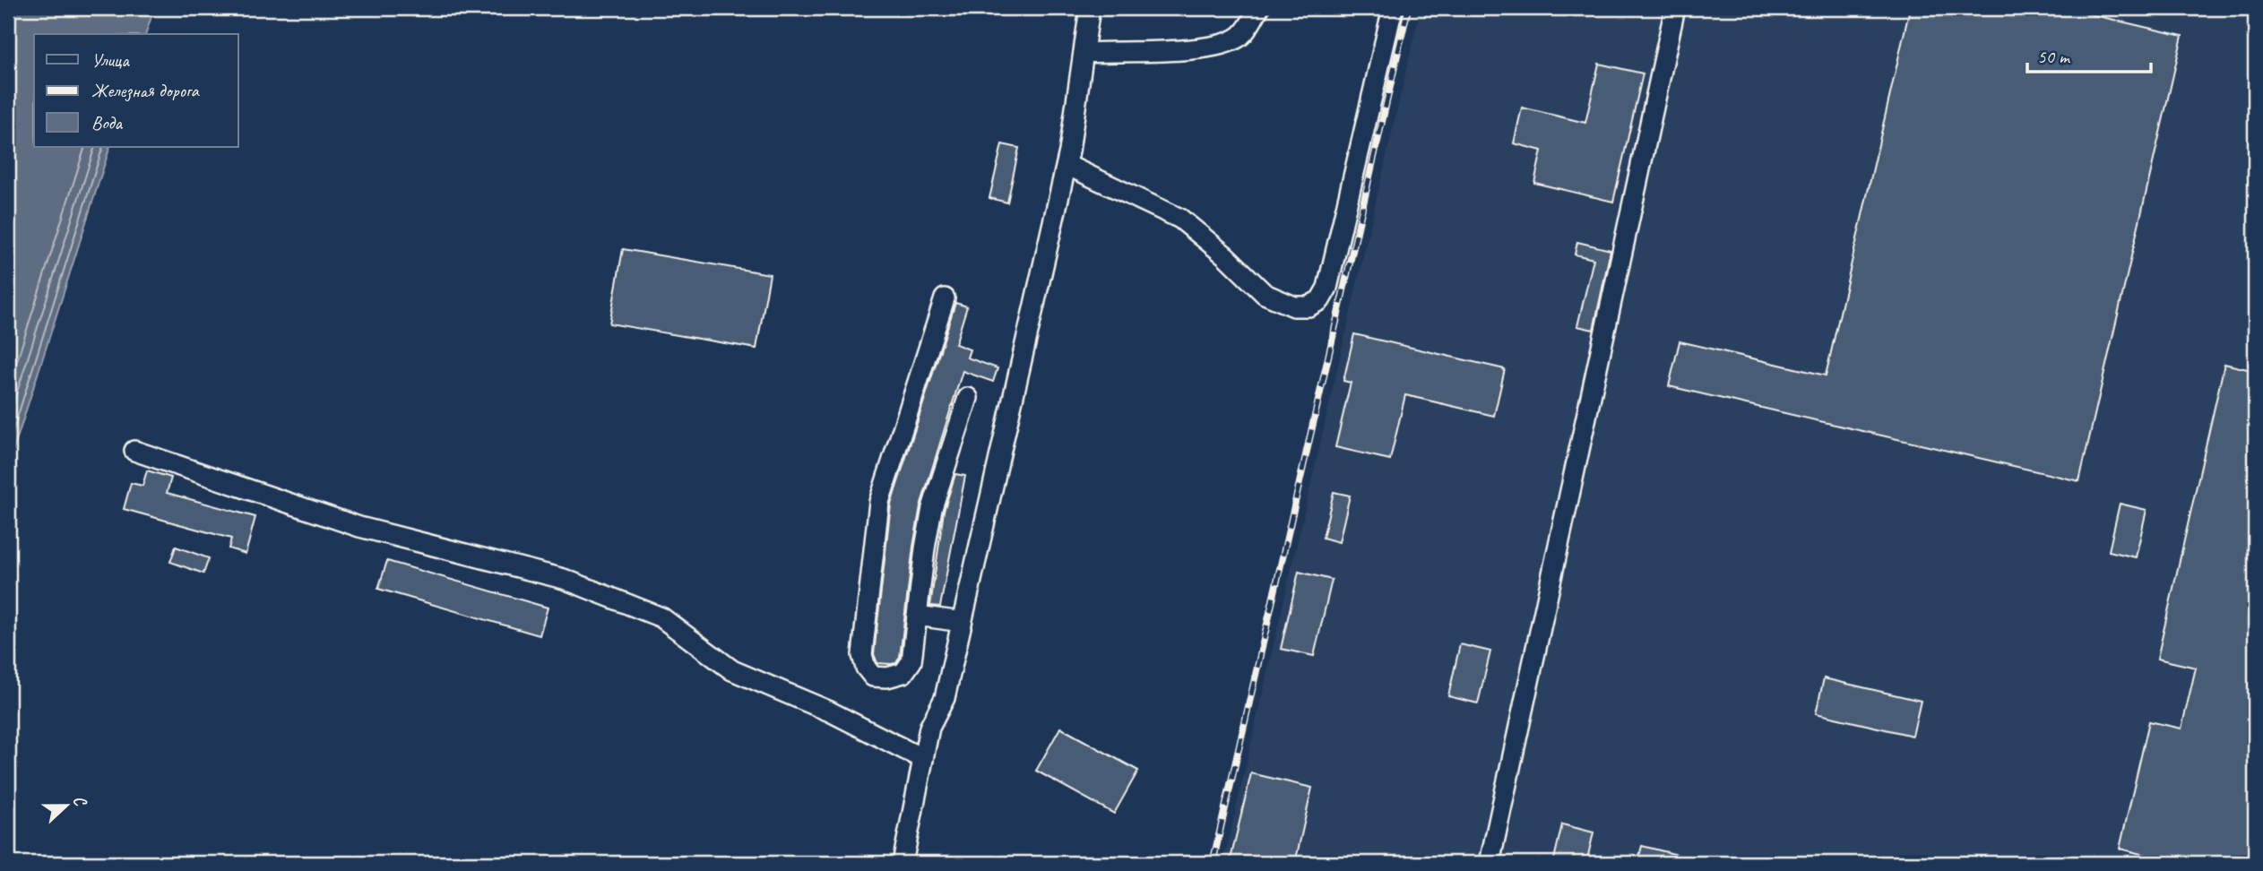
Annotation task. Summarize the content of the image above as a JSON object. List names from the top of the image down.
{
  "legend": ["Улица", "Железная дорога", "Вода"],
  "scale_bar": "50 m",
  "north": "right"
}
